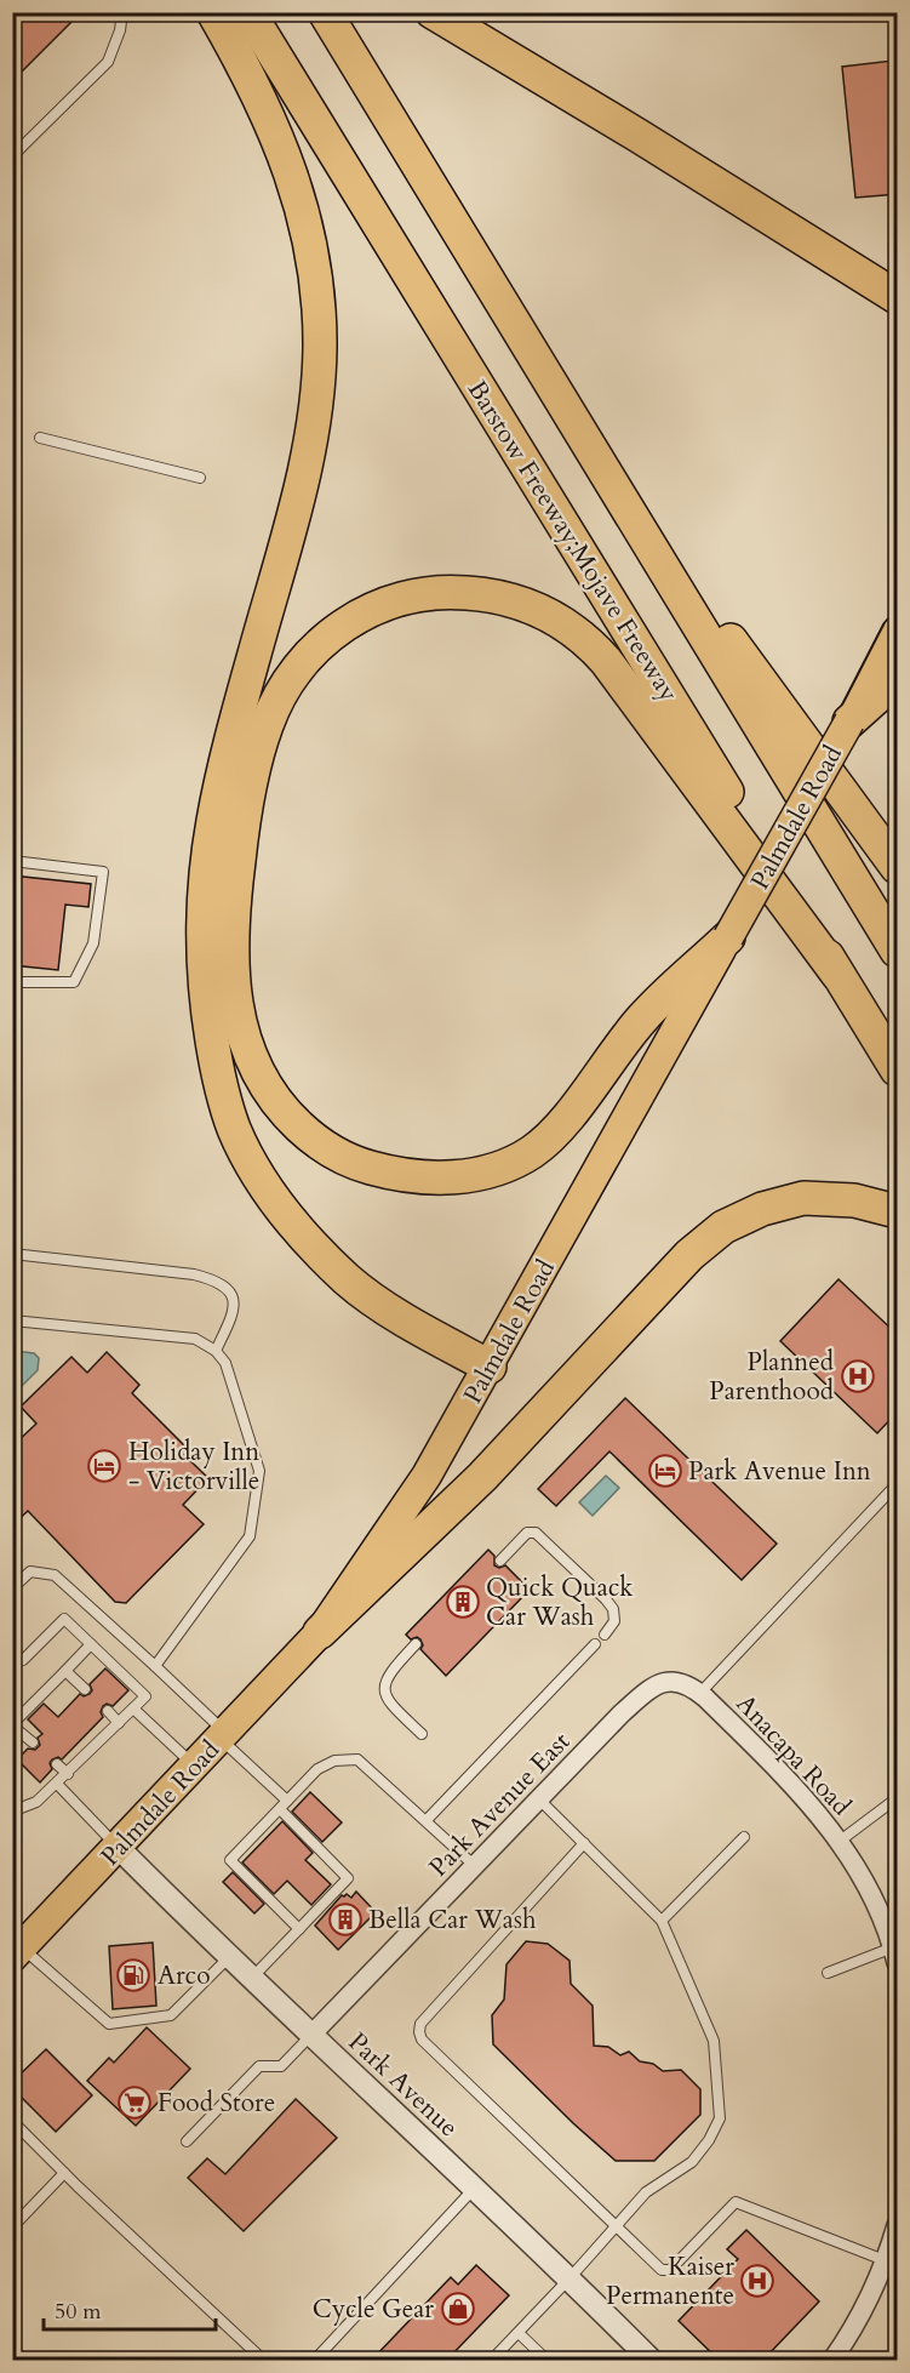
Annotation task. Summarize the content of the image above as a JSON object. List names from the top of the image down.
{
  "streets": {
    "highway": ["Barstow Freeway;Mojave Freeway", "Palmdale Road"],
    "street": ["Anacapa Road", "Park Avenue East", "Park Avenue"]
  },
  "crossings": [
    ["Palmdale Road", "Park Avenue"],
    ["Anacapa Road", "Park Avenue East"],
    ["Park Avenue East", "Park Avenue"]
  ],
  "places": {
    "hospital": ["Planned Parenthood", "Kaiser Permanente"],
    "hotel": ["Holiday Inn - Victorville", "Park Avenue Inn"],
    "building": ["Quick Quack Car Wash", "Bella Car Wash"],
    "fuel station": ["Arco"],
    "supermarket": ["Food Store"],
    "shop": ["Cycle Gear"]
  },
  "scale_bar": "50 m"
}
